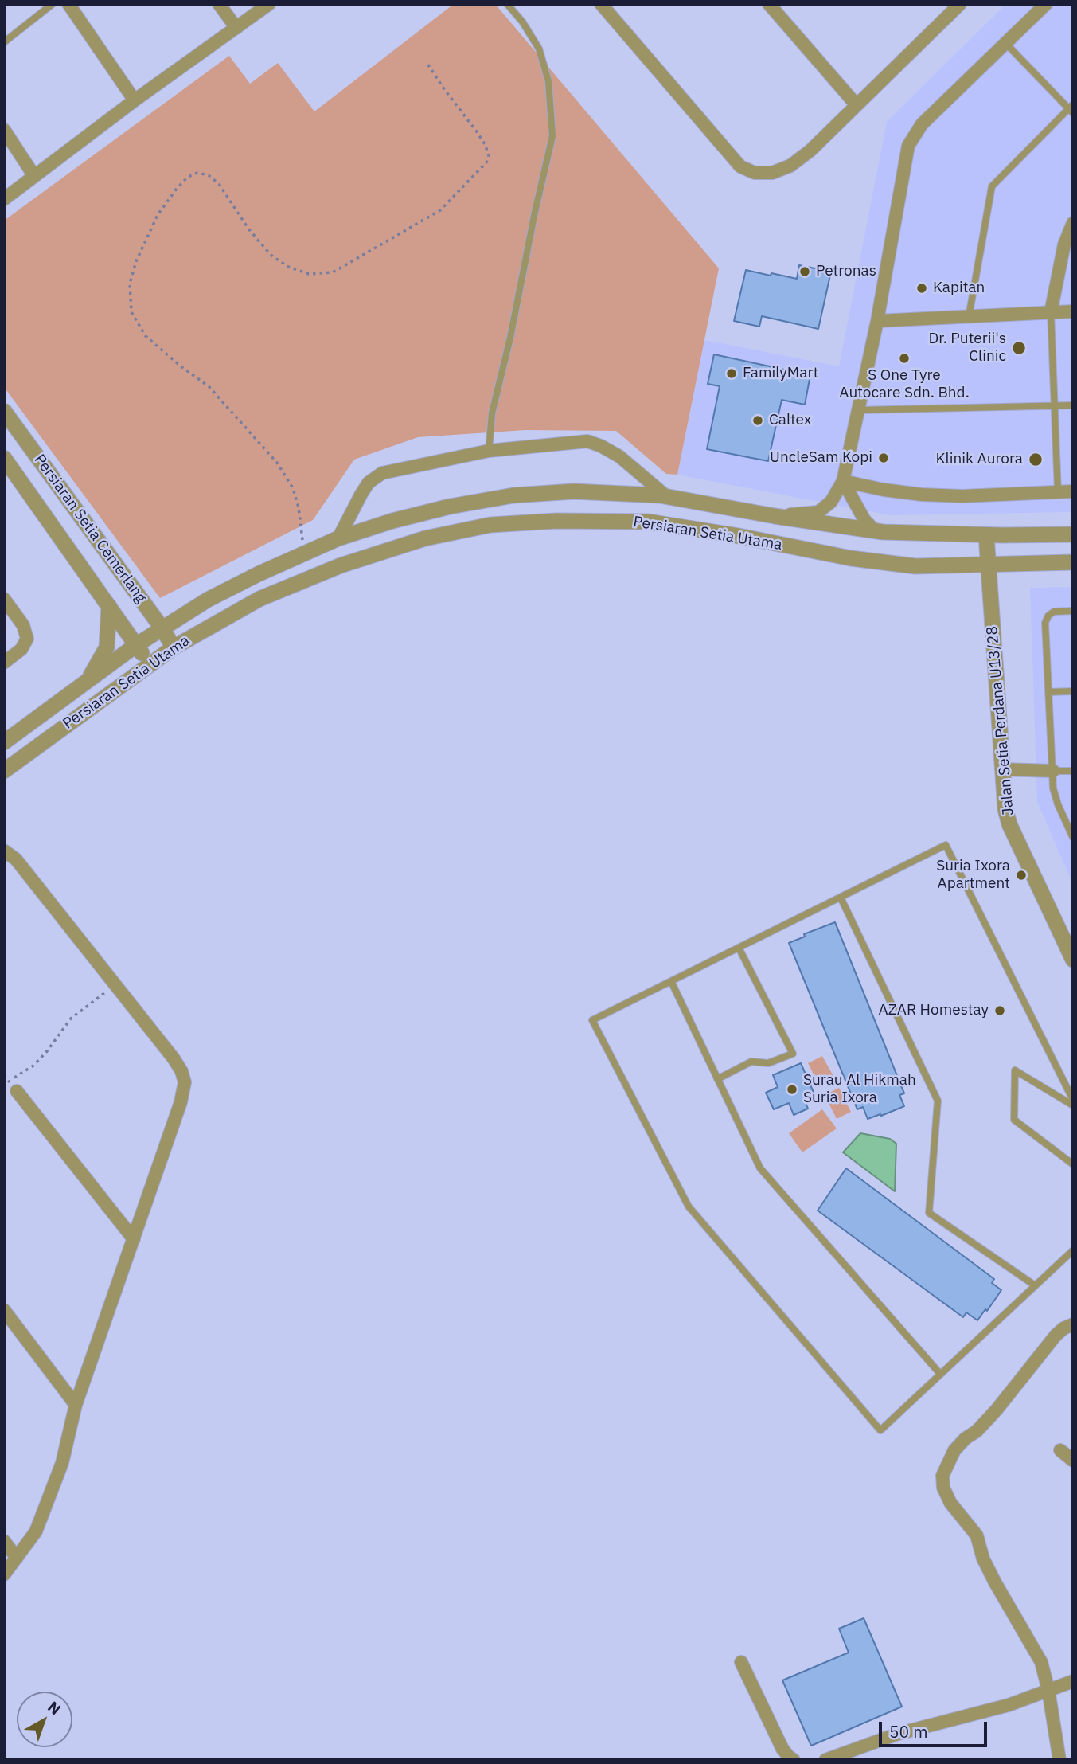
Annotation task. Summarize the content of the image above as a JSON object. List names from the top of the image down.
{
  "streets": {
    "street": ["Persiaran Setia Cemerlang", "Persiaran Setia Utama", "Jalan Setia Perdana U13/28"]
  },
  "crossings": [
    ["Persiaran Setia Cemerlang", "Persiaran Setia Utama"],
    ["Persiaran Setia Utama", "Jalan Setia Perdana U13/28"]
  ],
  "places": [
    "Petronas",
    "Kapitan",
    "Dr. Puterii's Clinic",
    "S One Tyre Autocare Sdn. Bhd.",
    "FamilyMart",
    "Caltex",
    "UncleSam Kopi",
    "Klinik Aurora",
    "Suria Ixora Apartment",
    "AZAR Homestay",
    "Surau Al Hikmah Suria Ixora"
  ],
  "scale_bar": "50 m",
  "north": "top right"
}
